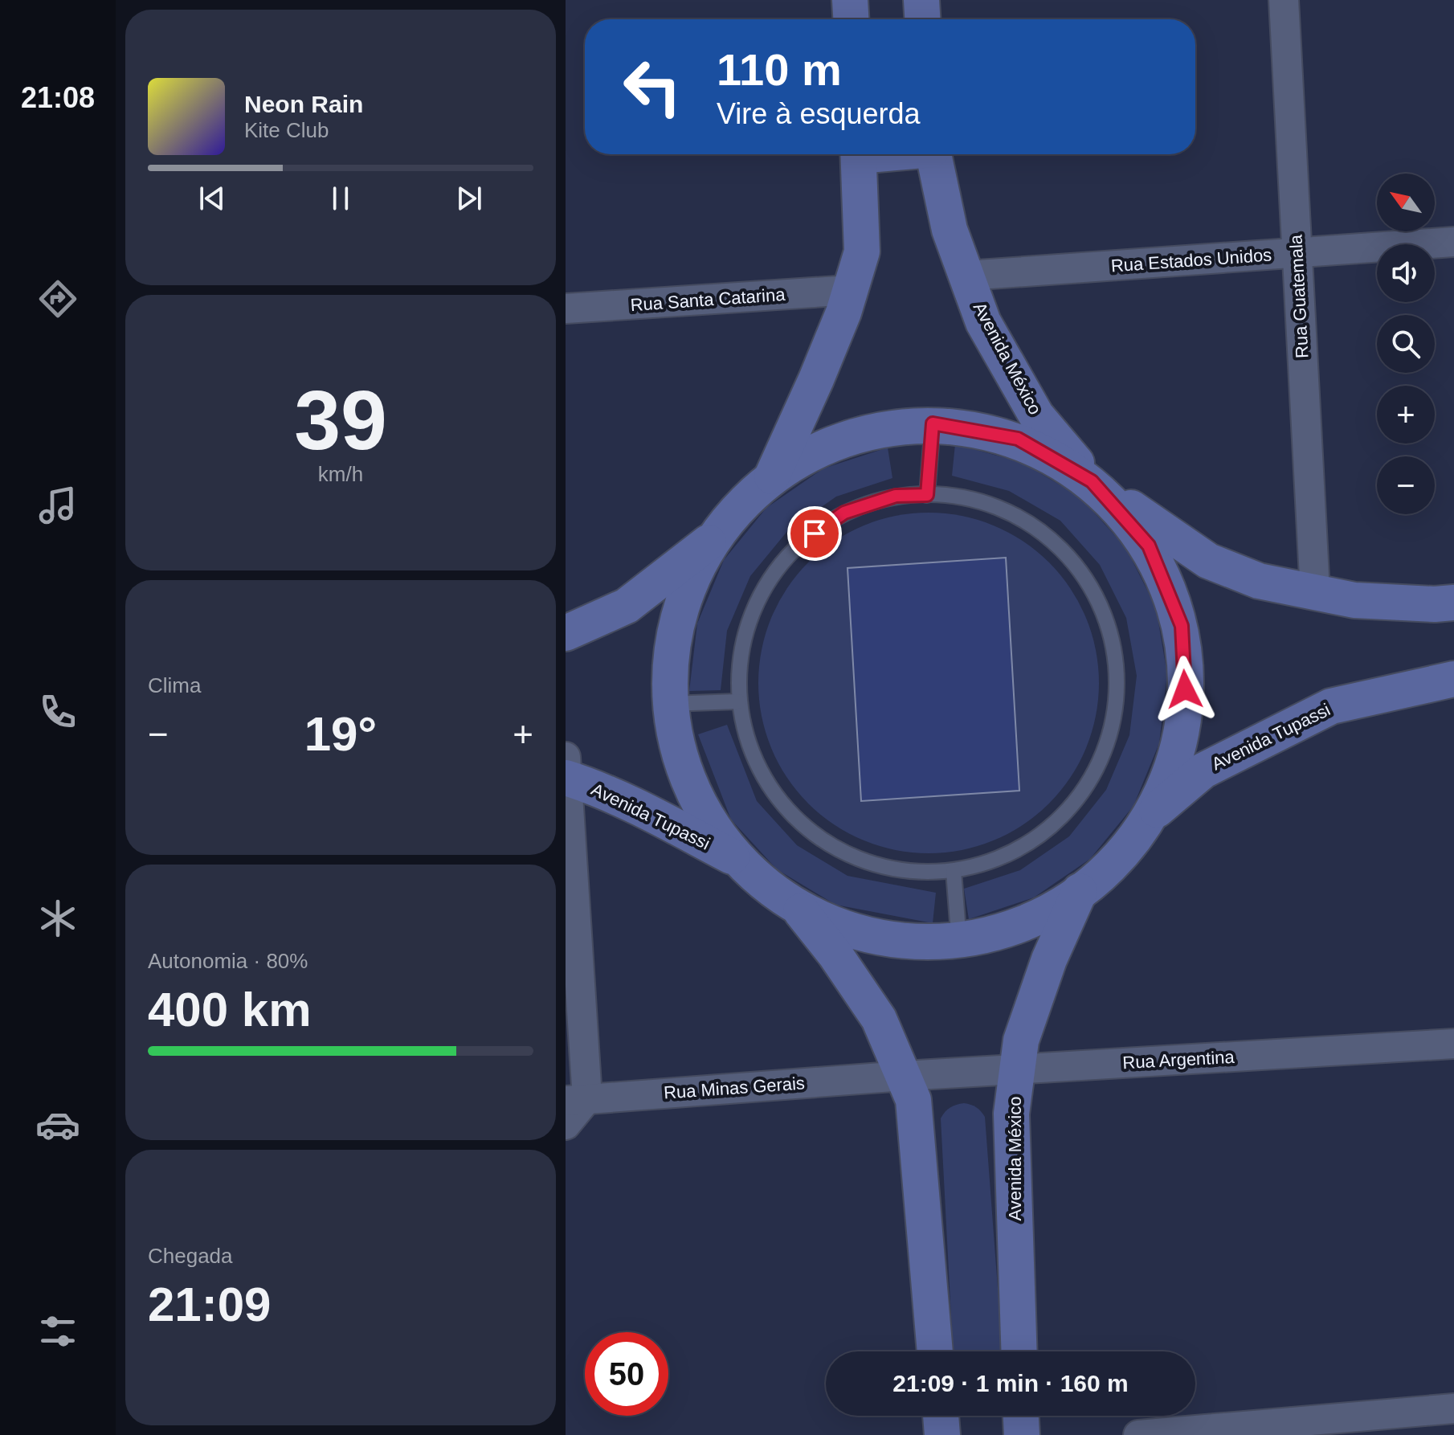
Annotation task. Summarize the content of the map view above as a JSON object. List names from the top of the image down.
{
  "streets": {
    "main road": ["Avenida México", "Avenida Tupassi"],
    "street": [
      "Rua Estados Unidos",
      "Rua Guatemala",
      "Rua Santa Catarina",
      "Rua Argentina",
      "Rua Minas Gerais"
    ]
  },
  "crossings": [
    ["Rua Estados Unidos", "Rua Guatemala"],
    ["Rua Estados Unidos", "Avenida México"],
    ["Avenida México", "Rua Argentina"],
    ["Rua Argentina", "Rua Minas Gerais"]
  ],
  "north": "top left",
  "page": {
    "tabs": "21:08",
    "turn": ["110 m", "Vire à esquerda"],
    "song": ["Neon Rain", "Kite Club"],
    "map_buttons": ["+", "−"],
    "tile": [
      ["39", "km/h"],
      "Clima",
      ["Autonomia · 80%", "400 km"],
      ["Chegada", "21:09"]
    ],
    "heat": ["−", "19°", "+"],
    "limit": "50",
    "trip": "21:09 · 1 min · 160 m"
  }
}
